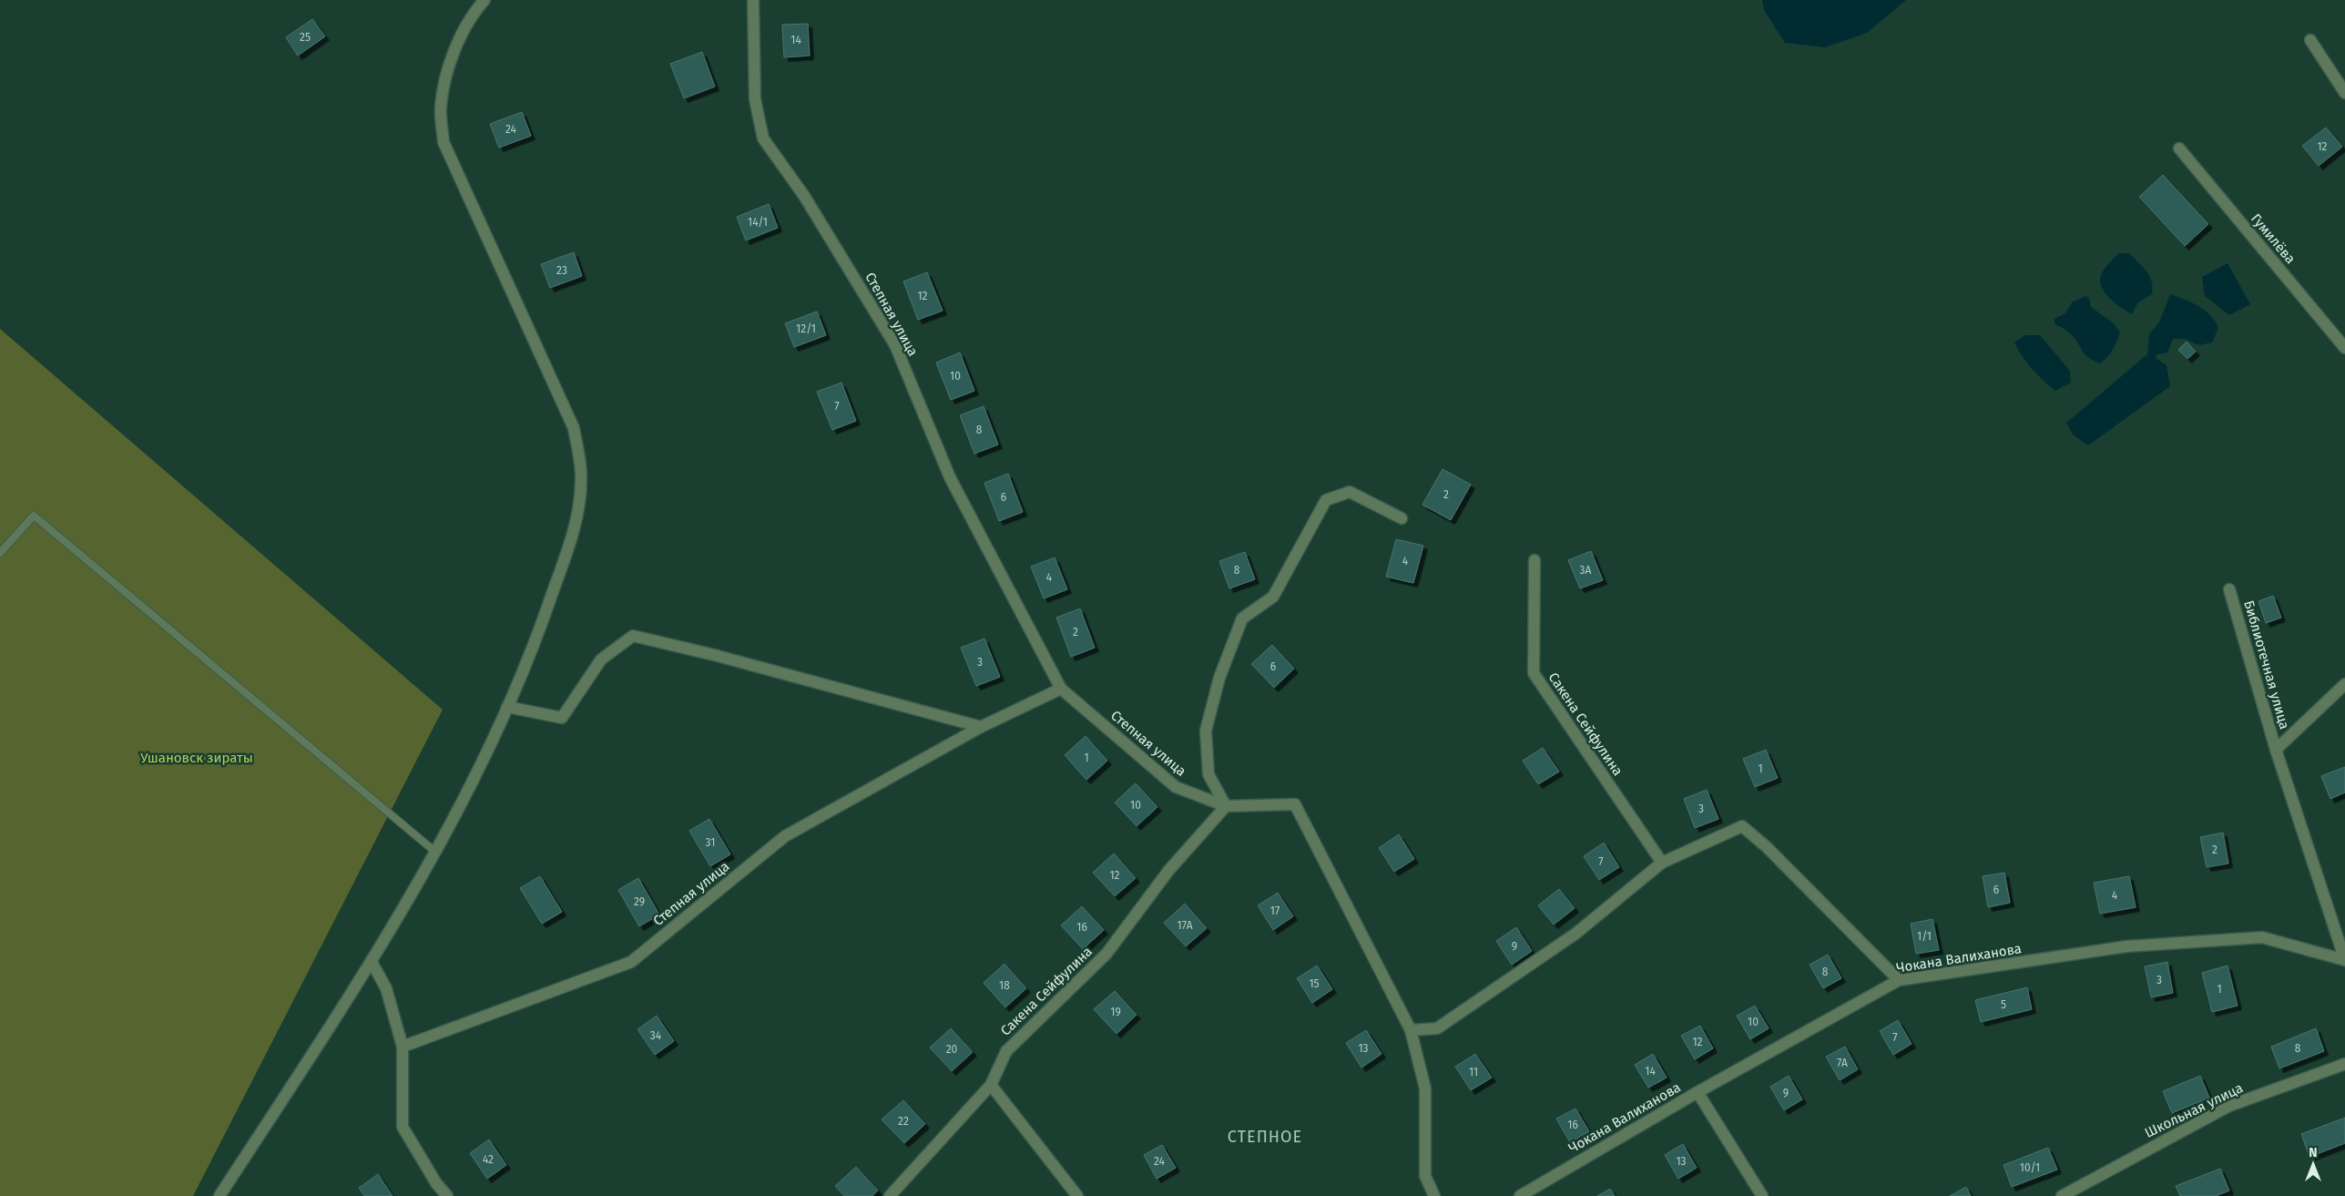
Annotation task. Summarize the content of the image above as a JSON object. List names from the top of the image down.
{
  "streets": {
    "street": [
      "Гумилёва",
      "Степная улица",
      "Библиотечная улица",
      "Сакена Сейфулина",
      "Чокана Валиханова",
      "Школьная улица"
    ]
  },
  "crossings": [
    ["Степная улица", "Сакена Сейфулина"],
    ["Библиотечная улица", "Чокана Валиханова"]
  ],
  "districts": ["СТЕПНОЕ"],
  "parks": ["Ушановск зираты"],
  "house_numbers": [
    "25",
    "14",
    "24",
    "12",
    "14/1",
    "23",
    "12",
    "12/1",
    "10",
    "7",
    "8",
    "2",
    "6",
    "4",
    "8",
    "3А",
    "4",
    "2",
    "3",
    "6",
    "1",
    "1",
    "10",
    "3",
    "31",
    "2",
    "7",
    "12",
    "6",
    "4",
    "29",
    "17",
    "17А",
    "16",
    "1/1",
    "9",
    "8",
    "3",
    "15",
    "18",
    "1",
    "5",
    "19",
    "10",
    "34",
    "7",
    "12",
    "13",
    "8",
    "20",
    "7А",
    "14",
    "11",
    "9",
    "22",
    "16",
    "42",
    "24",
    "13",
    "10/1"
  ],
  "north": "top"
}
